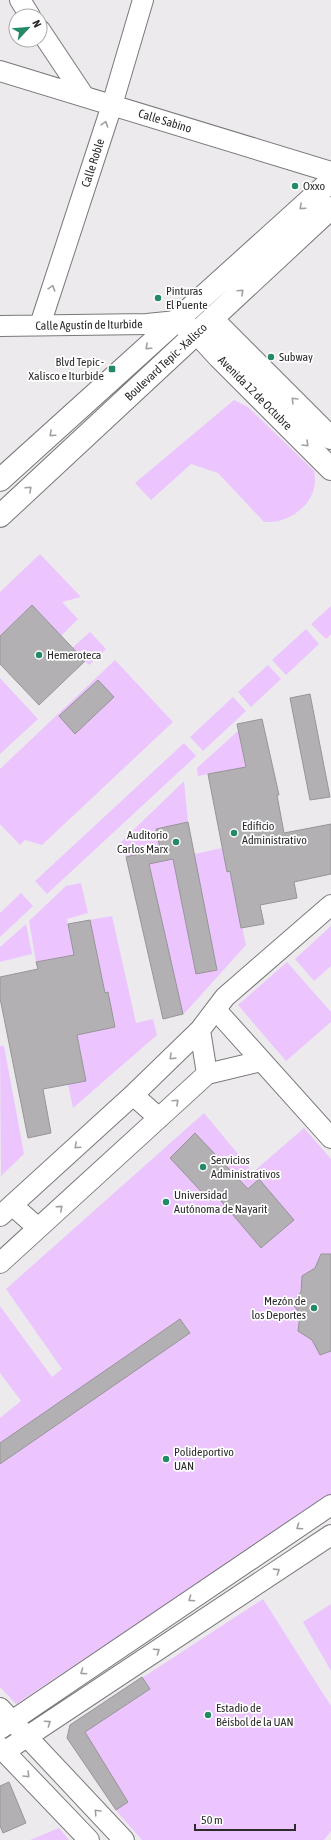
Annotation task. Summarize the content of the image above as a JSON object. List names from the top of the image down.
{
  "streets": {
    "main road": ["Boulevard Tepic - Xalisco", "Avenida 12 de Octubre"],
    "street": ["Calle Sabino", "Calle Roble", "Calle Agustín de Iturbide"]
  },
  "crossings": [
    ["Calle Sabino", "Calle Roble"],
    ["Calle Roble", "Calle Agustín de Iturbide"],
    ["Calle Agustín de Iturbide", "Boulevard Tepic - Xalisco"],
    ["Calle Agustín de Iturbide", "Avenida 12 de Octubre"],
    ["Boulevard Tepic - Xalisco", "Avenida 12 de Octubre"]
  ],
  "one_way": ["Calle Roble"],
  "places": {
    "other": [
      "Oxxo",
      "Pinturas El Puente",
      "Subway",
      "Hemeroteca",
      "Edificio Administrativo",
      "Auditorio Carlos Marx",
      "Servicios Administrativos",
      "Universidad Autónoma de Nayarit",
      "Mezón de los Deportes",
      "Polideportivo UAN",
      "Estadio de Béisbol de la UAN"
    ],
    "transit": ["Blvd Tepic - Xalisco e Iturbide"]
  },
  "scale_bar": "50 m",
  "north": "top right"
}
